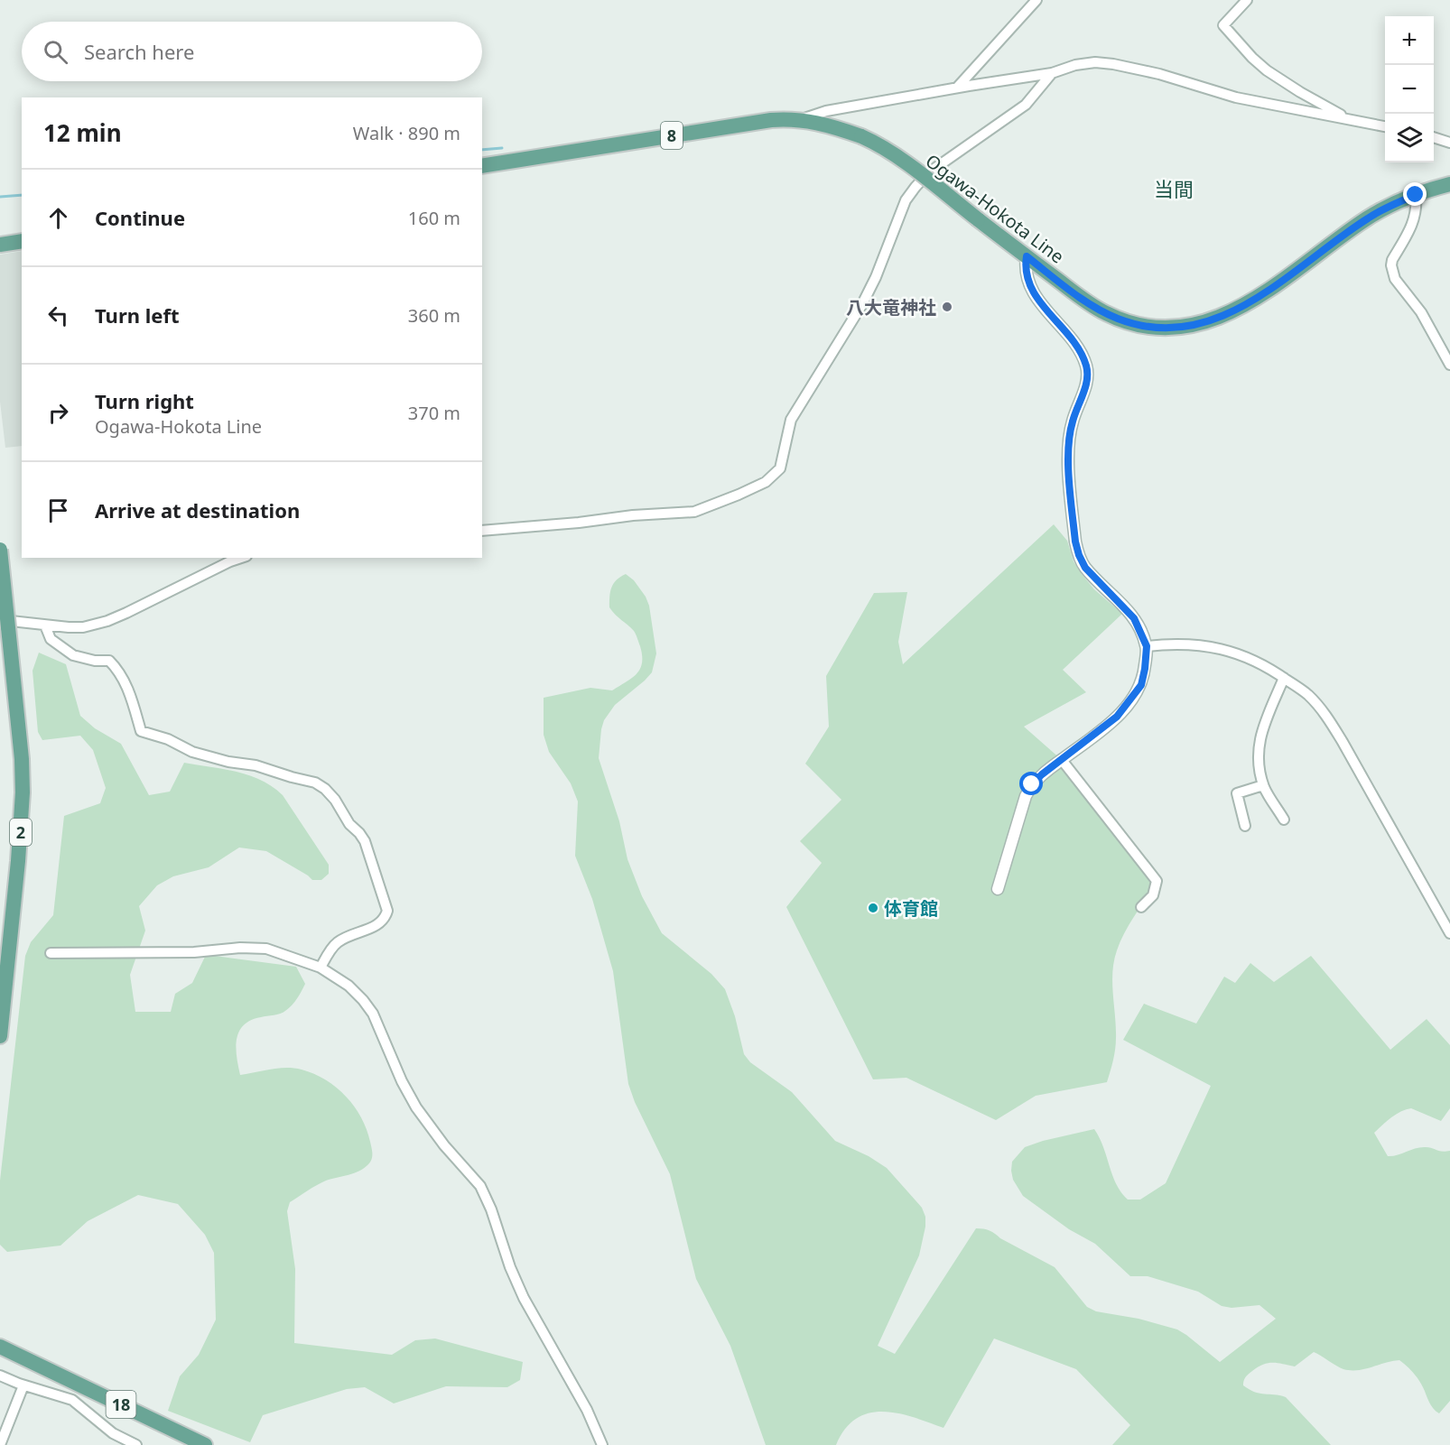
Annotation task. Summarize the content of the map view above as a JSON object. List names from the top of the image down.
{
  "streets": {
    "main road": [
      "8",
      "Ogawa-Hokota Line",
      "2",
      "18"
    ]
  },
  "districts": ["当間"],
  "places": ["八大竜神社", "体育館"],
  "page": {
    "map_buttons": ["+", "−"],
    "search": "Search here",
    "heading": ["12 min", "Walk · 890 m"],
    "list": [
      ["Continue", "160 m"],
      ["Turn left", "360 m"],
      ["Turn right", "Ogawa-Hokota Line", "370 m"],
      "Arrive at destination"
    ]
  }
}
